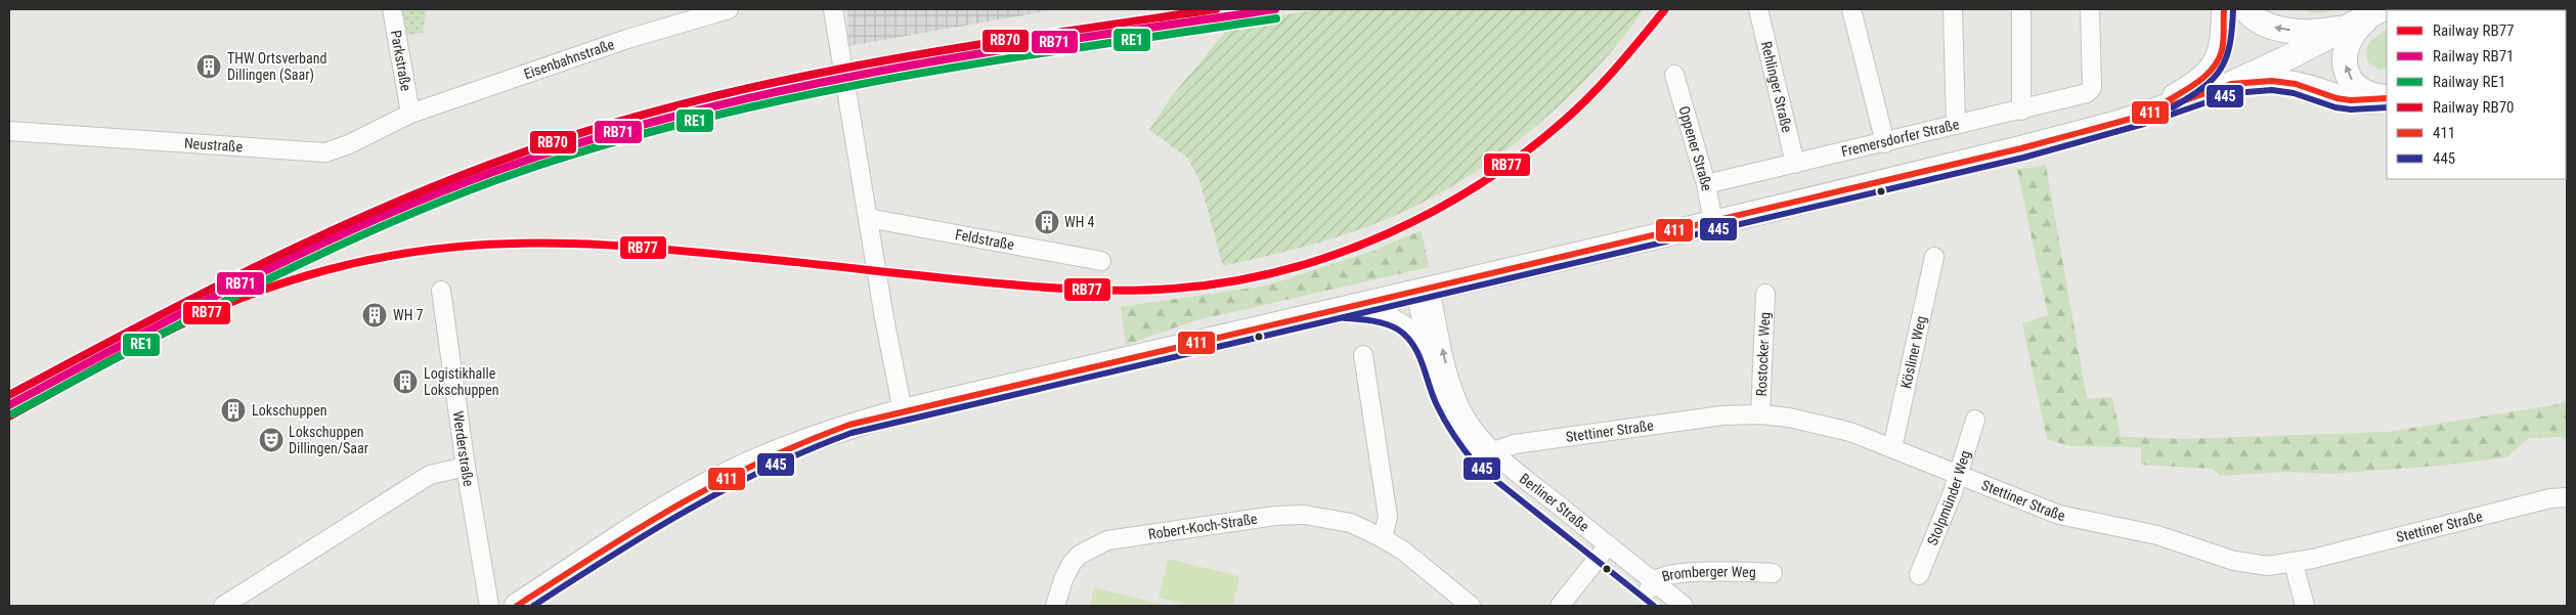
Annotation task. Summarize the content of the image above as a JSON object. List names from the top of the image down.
{
  "streets": {
    "street": [
      "Eisenbahnstraße",
      "Parkstraße",
      "Rehlinger Straße",
      "Fremersdorfer Straße",
      "Neustraße",
      "Oppener Straße",
      "Feldstraße",
      "Kösliner Weg",
      "Rostocker Weg",
      "Stettiner Straße",
      "Werderstraße",
      "Stolpmünder Weg",
      "Berliner Straße",
      "Robert-Koch-Straße",
      "Bromberger Weg"
    ]
  },
  "crossings": [
    ["Eisenbahnstraße", "Parkstraße"],
    ["Eisenbahnstraße", "Neustraße"],
    ["Parkstraße", "Neustraße"],
    ["Rehlinger Straße", "Fremersdorfer Straße"],
    ["Fremersdorfer Straße", "Oppener Straße"],
    ["Kösliner Weg", "Stettiner Straße"],
    ["Rostocker Weg", "Stettiner Straße"],
    ["Stettiner Straße", "Stolpmünder Weg"],
    ["Stettiner Straße", "Berliner Straße"],
    ["Berliner Straße", "Bromberger Weg"]
  ],
  "places": {
    "building": [
      "THW Ortsverband Dillingen (Saar)",
      "WH 4",
      "WH 7",
      "Logistikhalle Lokschuppen",
      "Lokschuppen"
    ],
    "theatre": ["Lokschuppen Dillingen/Saar"]
  },
  "lines": [
    "rail line RB77",
    "rail line RB71",
    "rail line RB70",
    "transit line 411",
    "transit line 445",
    "rail line RE1"
  ],
  "legend": [
    "Railway RB77",
    "Railway RB71",
    "Railway RE1",
    "Railway RB70",
    "411",
    "445"
  ]
}
